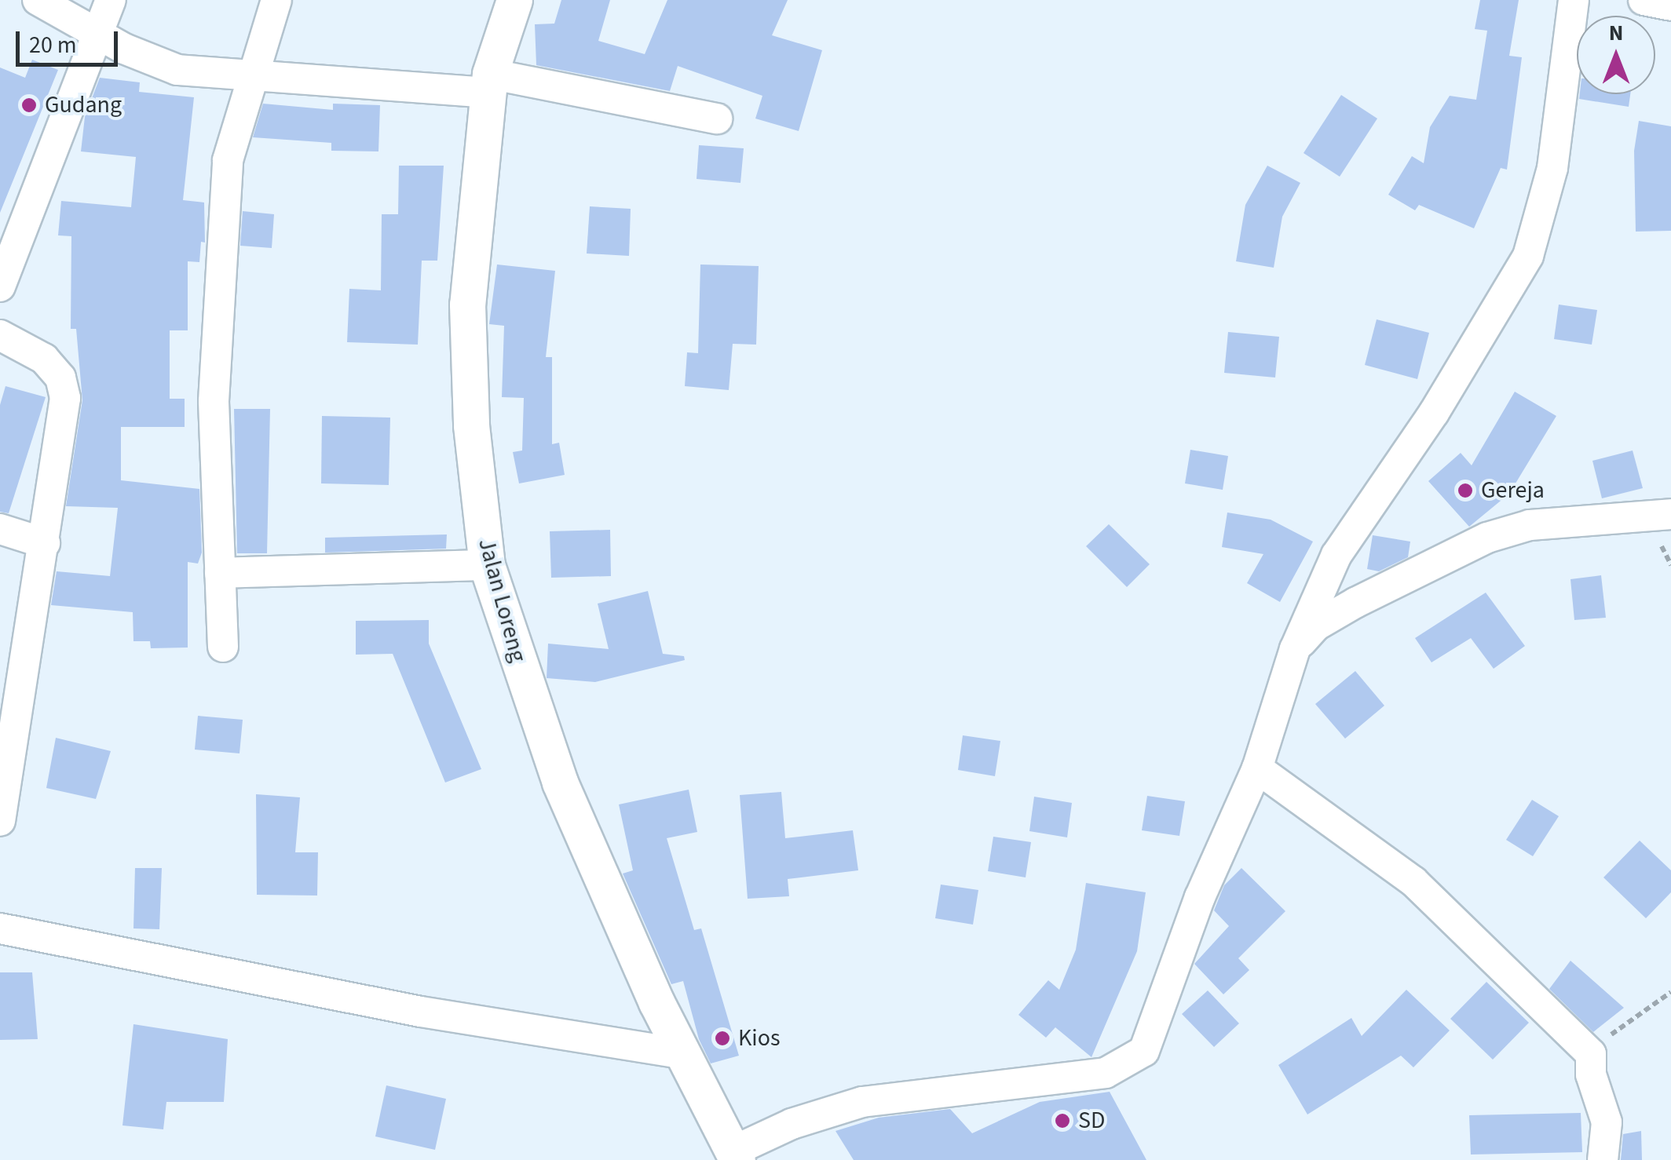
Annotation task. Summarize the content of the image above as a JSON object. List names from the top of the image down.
{
  "streets": {
    "street": ["Jalan Loreng"]
  },
  "places": [
    "Gudang",
    "Gereja",
    "Kios",
    "SD"
  ],
  "scale_bar": "20 m",
  "north": "top"
}
